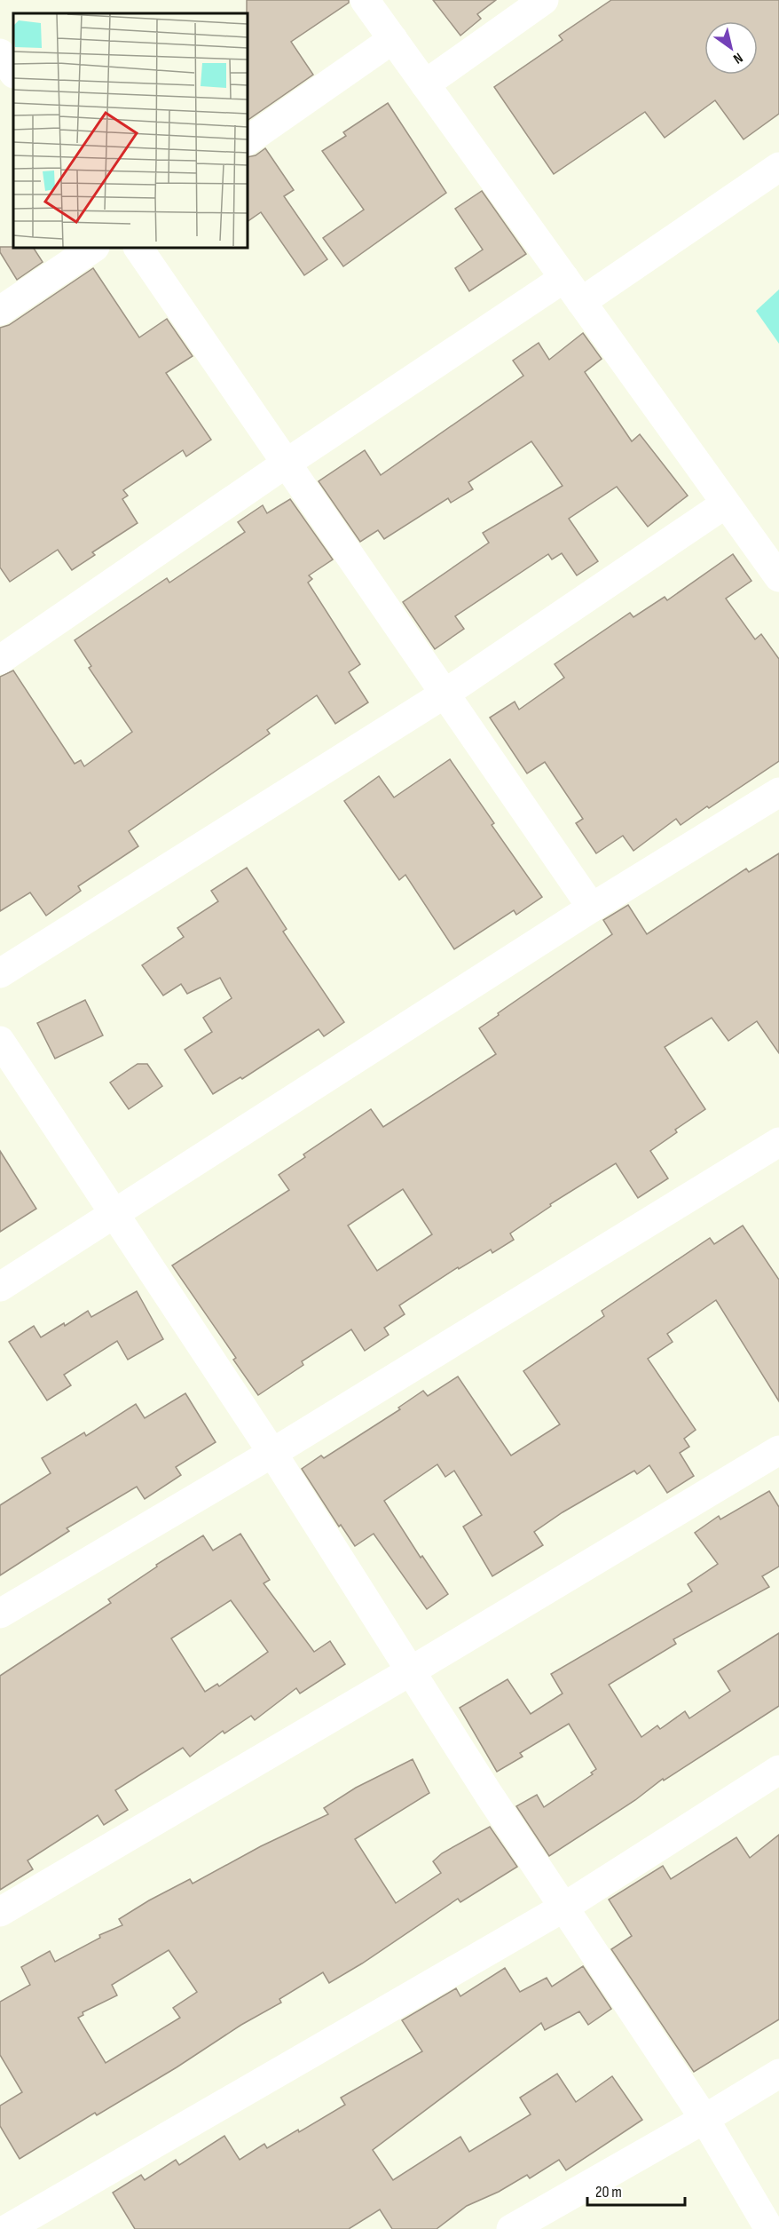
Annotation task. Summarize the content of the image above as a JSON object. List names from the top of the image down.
{
  "scale_bar": "20 m",
  "north": "bottom right"
}
